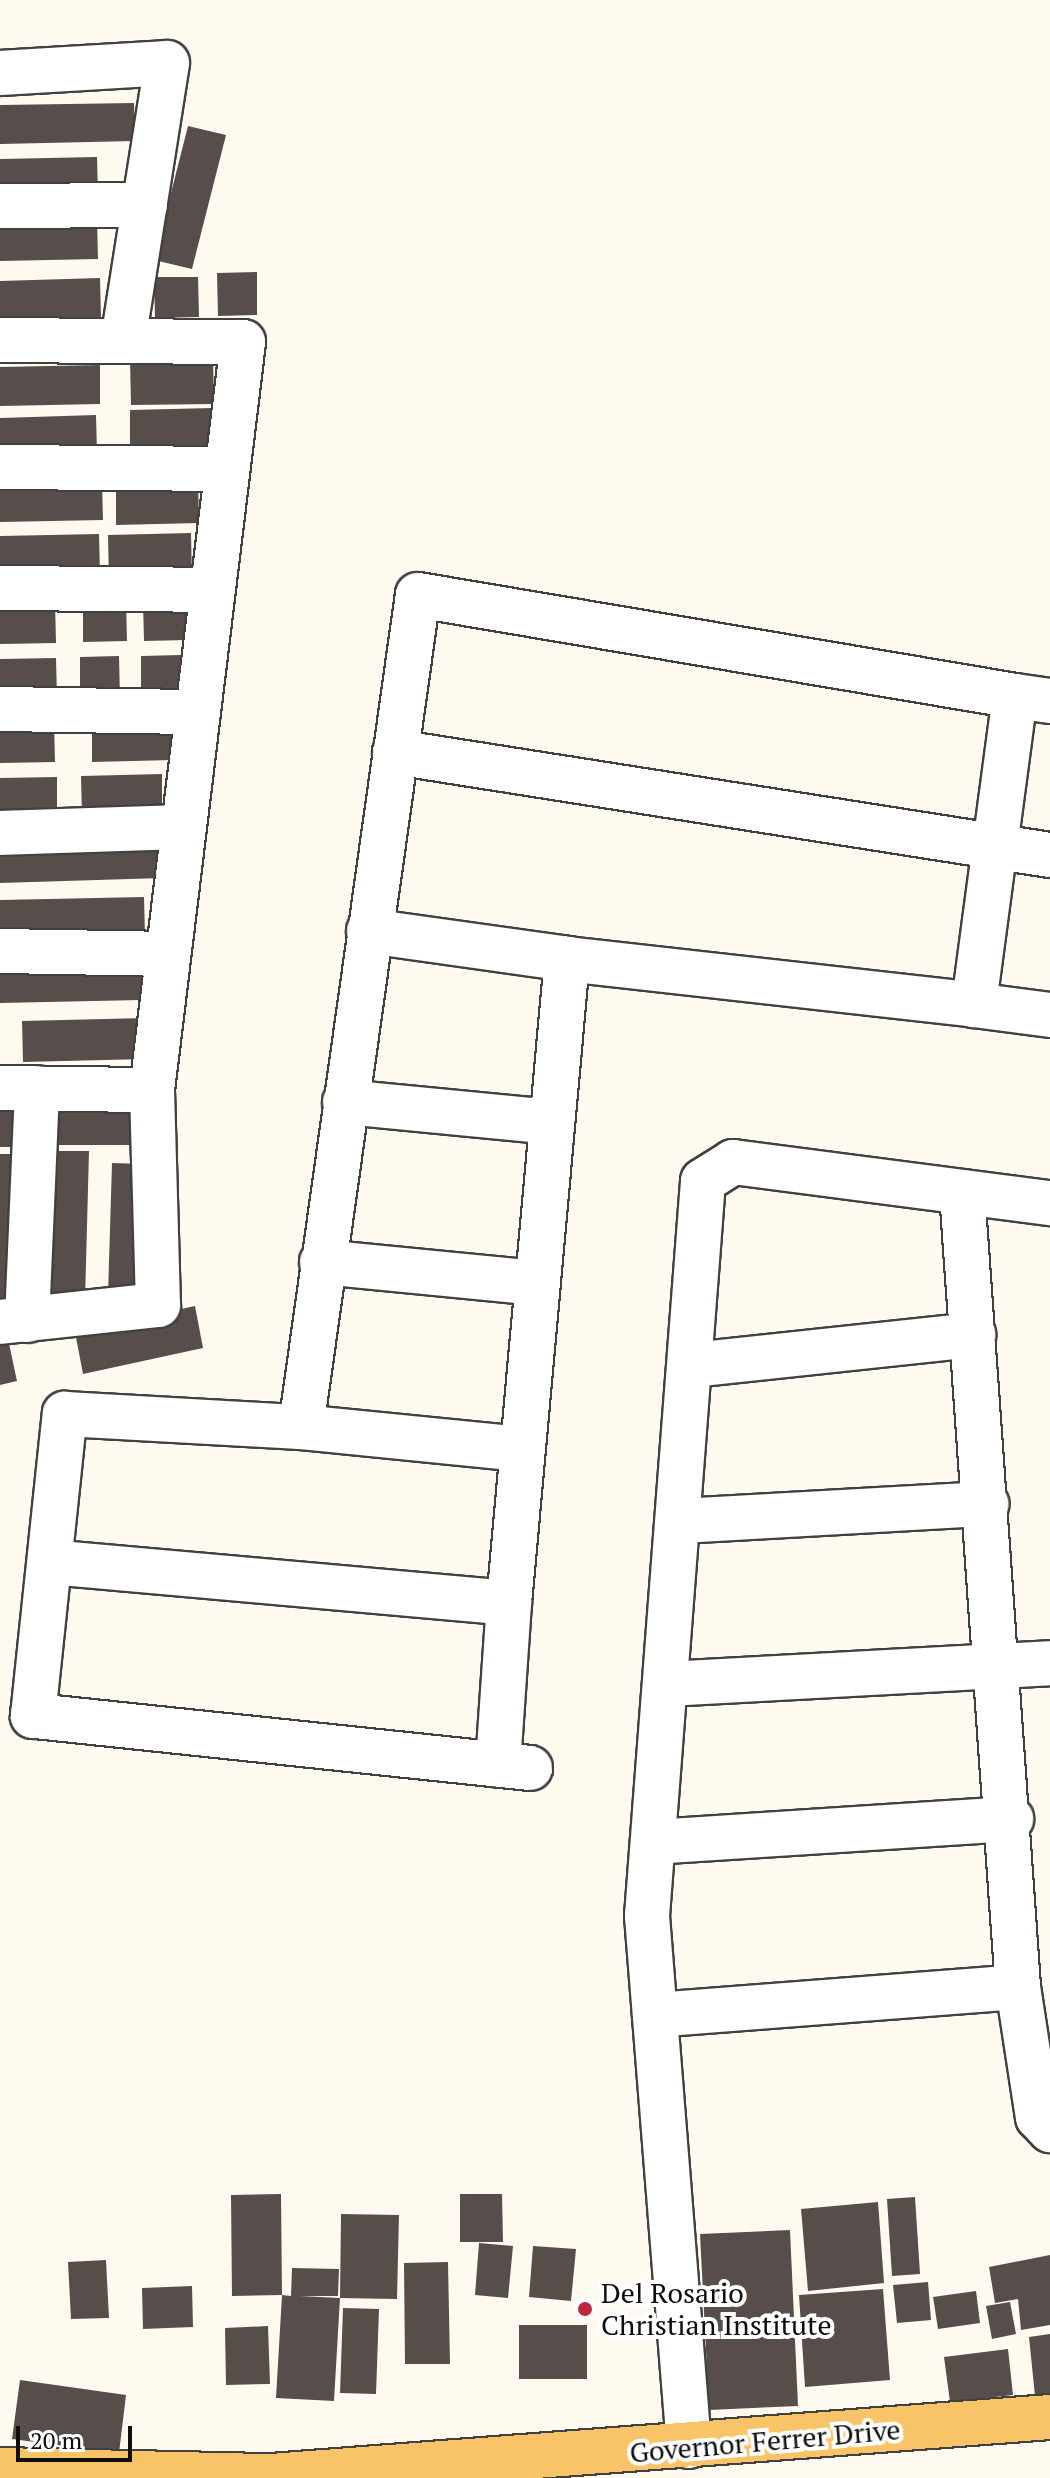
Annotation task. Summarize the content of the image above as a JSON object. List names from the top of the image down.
{
  "streets": {
    "main road": ["Governor Ferrer Drive"]
  },
  "places": ["Del Rosario Christian Institute"],
  "scale_bar": "20 m"
}
